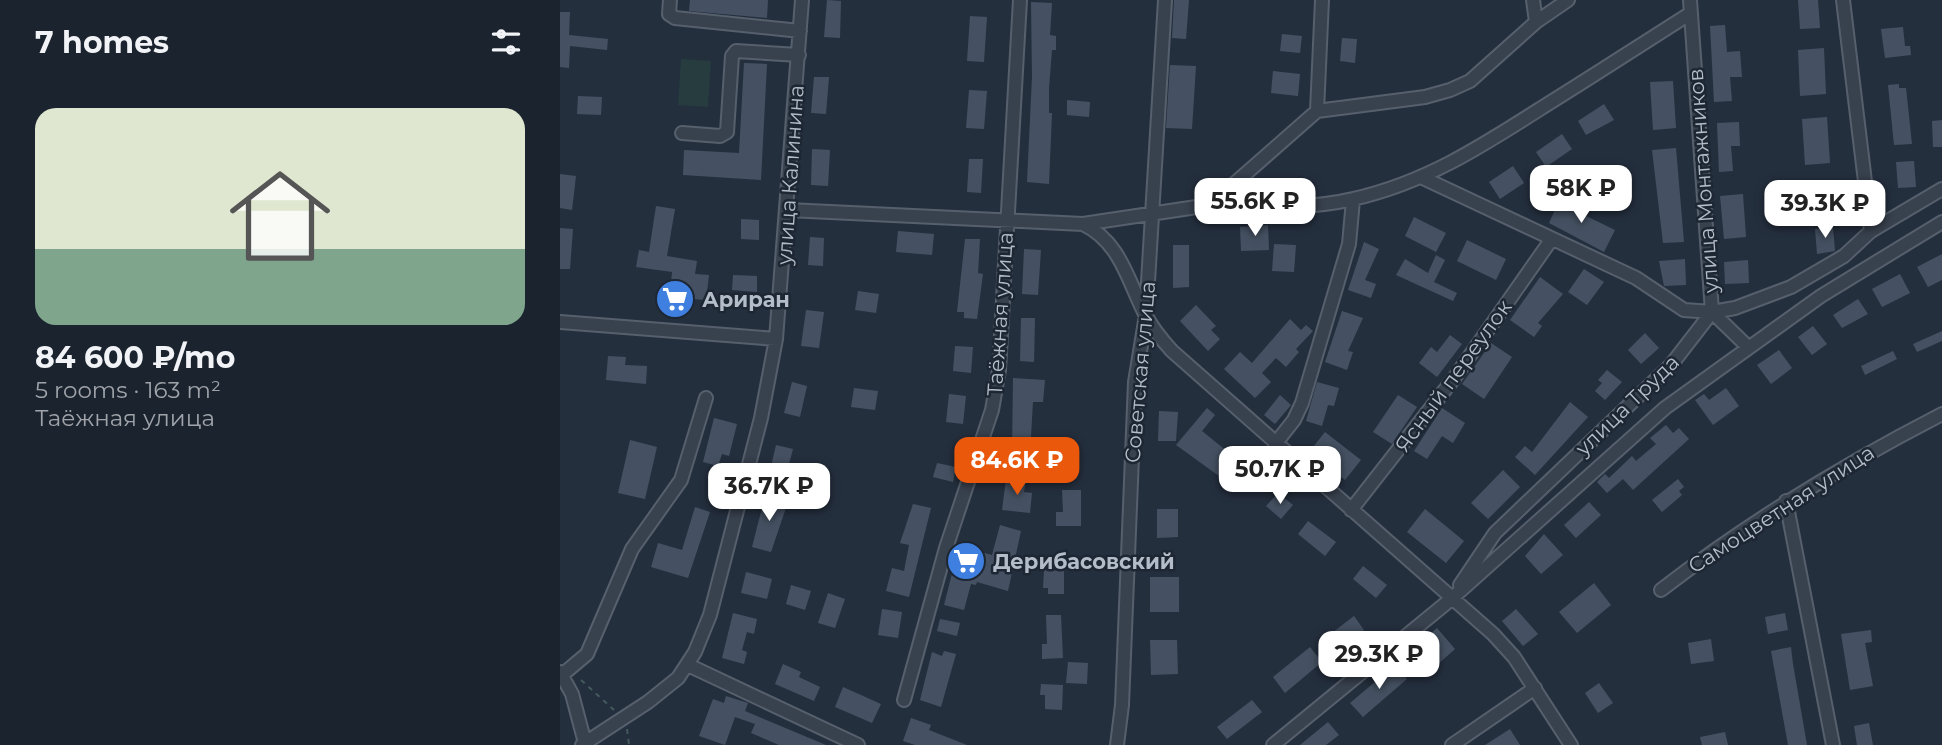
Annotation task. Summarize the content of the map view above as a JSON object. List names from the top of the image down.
{
  "streets": {
    "street": [
      "улица Калинина",
      "улица Монтажников",
      "Таёжная улица",
      "Советская улица",
      "Ясный переулок",
      "улица Труда",
      "Самоцветная улица"
    ]
  },
  "crossings": [
    ["улица Монтажников", "улица Труда"]
  ],
  "places": {
    "supermarket": ["Ариран", "Дерибасовский"]
  },
  "page": {
    "heading": "7 homes",
    "list": [
      {
        "name": "84 600 ₽/mo",
        "note": "5 rooms · 163 m² · Таёжная улица"
      }
    ],
    "price": [
      "58K ₽",
      "55.6K ₽",
      "39.3K ₽",
      "84.6K ₽",
      "50.7K ₽",
      "36.7K ₽",
      "29.3K ₽"
    ]
  }
}
